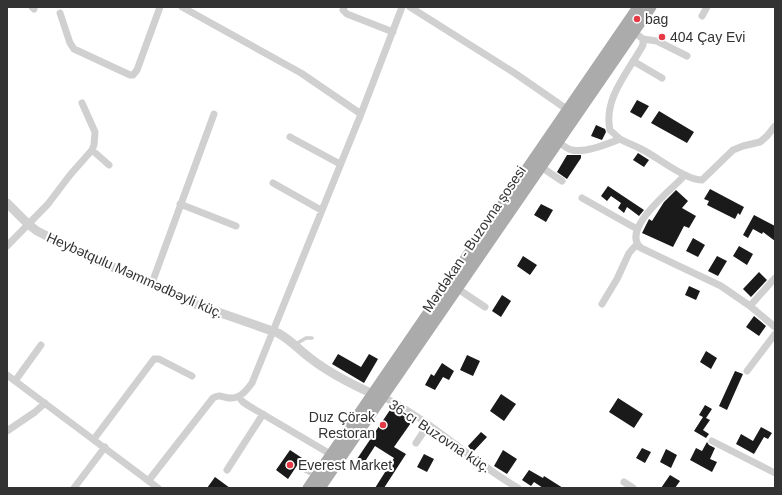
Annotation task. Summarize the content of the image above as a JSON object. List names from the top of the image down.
{
  "streets": {
    "main road": ["Mərdəkan - Buzovna şosesi"],
    "street": ["Heybətqulu Məmmədbəyli küç.", "36-cı Buzovna küç."]
  },
  "crossings": [
    ["Mərdəkan - Buzovna şosesi", "Heybətqulu Məmmədbəyli küç."],
    ["Mərdəkan - Buzovna şosesi", "36-cı Buzovna küç."],
    ["Heybətqulu Məmmədbəyli küç.", "36-cı Buzovna küç."]
  ],
  "places": [
    "bag",
    "404 Çay Evi",
    "Duz Çörək Restoran",
    "Everest Market"
  ]
}
